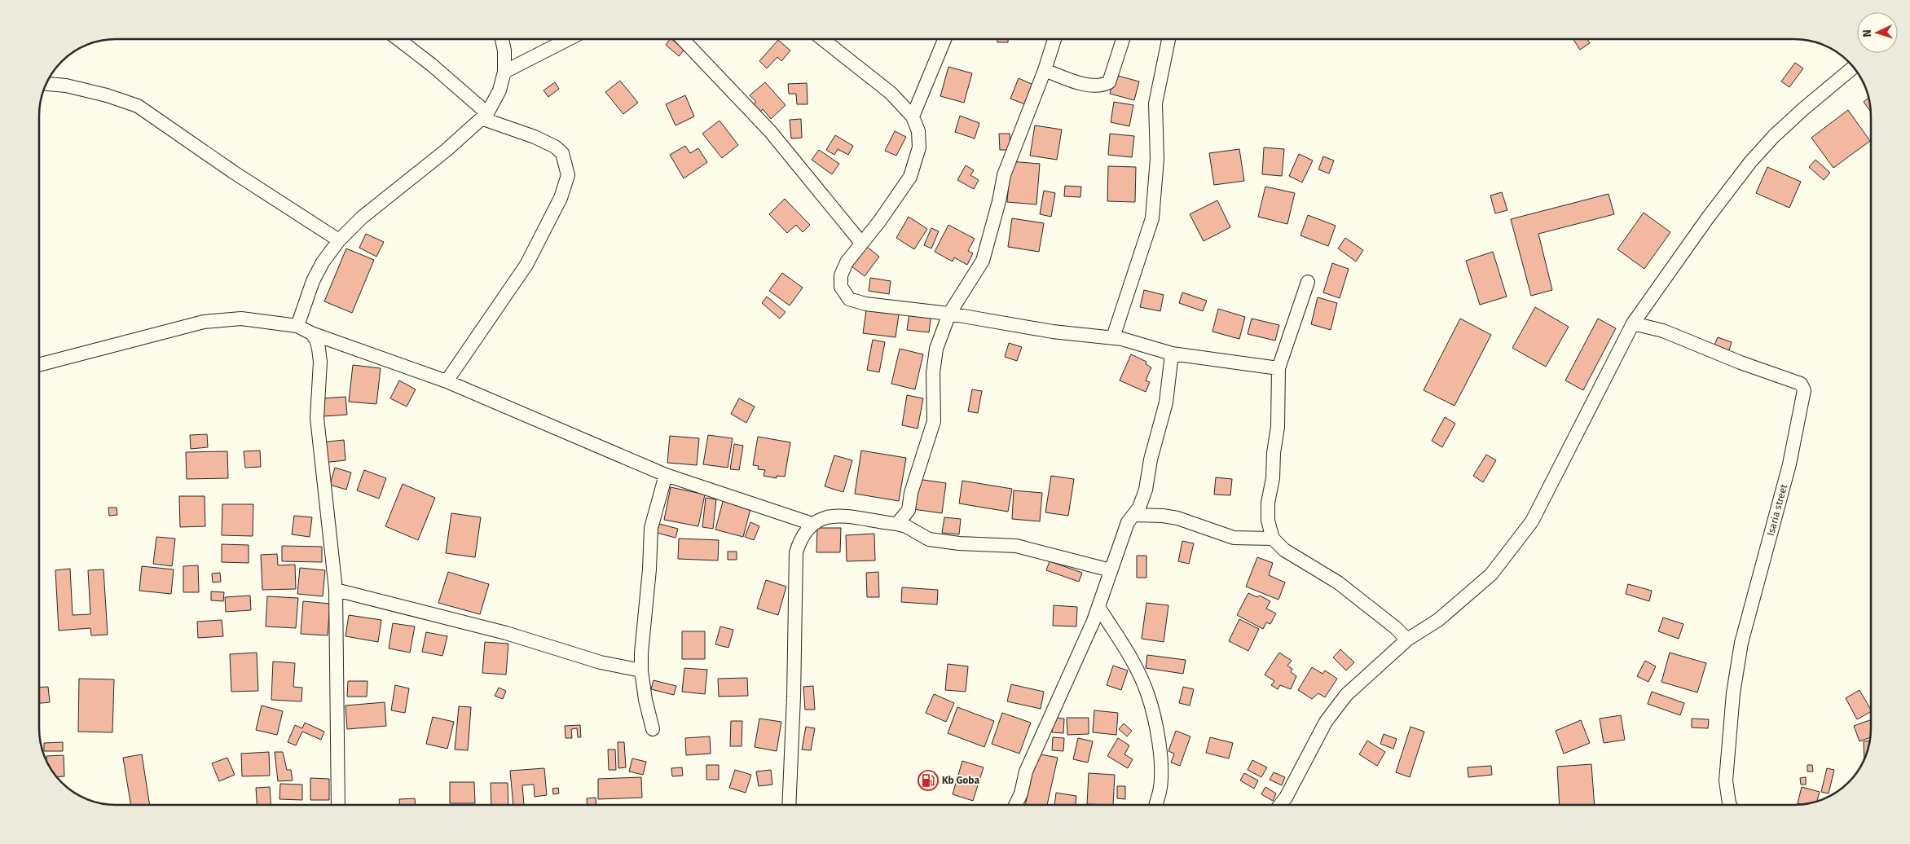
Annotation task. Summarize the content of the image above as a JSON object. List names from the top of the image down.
{
  "streets": {
    "street": ["Isaria street"]
  },
  "places": {
    "fuel station": ["Kb Goba"]
  },
  "north": "left"
}
